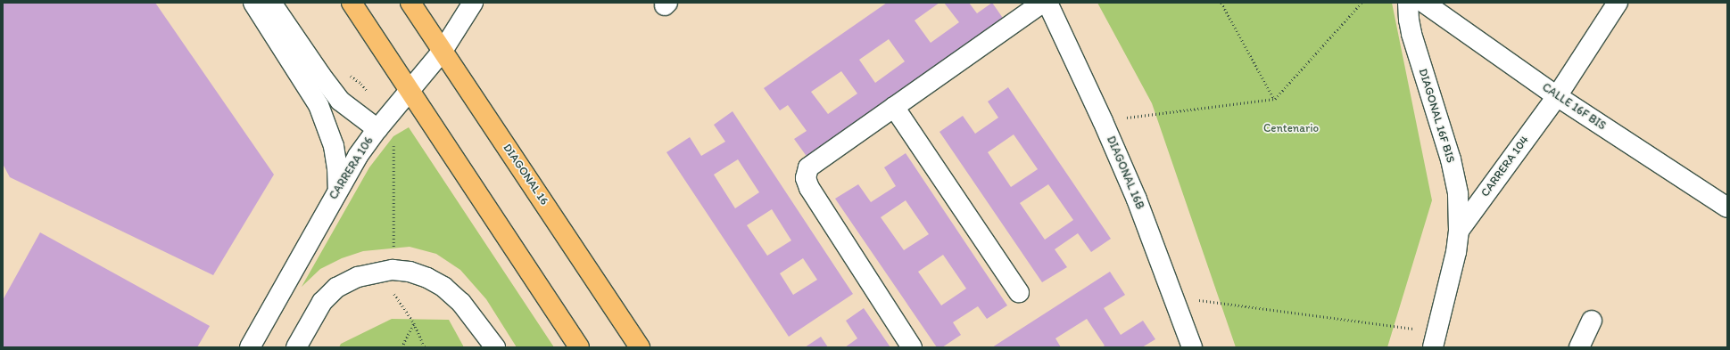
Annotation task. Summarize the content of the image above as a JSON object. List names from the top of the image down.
{
  "streets": {
    "main road": ["DIAGONAL 16"],
    "street": [
      "CALLE 16F BIS",
      "DIAGONAL 16F BIS",
      "CARRERA 104",
      "CARRERA 106",
      "DIAGONAL 16B"
    ]
  },
  "crossings": [
    ["CALLE 16F BIS", "CARRERA 104"],
    ["DIAGONAL 16F BIS", "CARRERA 104"],
    ["CARRERA 106", "DIAGONAL 16"]
  ],
  "parks": ["Centenario"]
}
